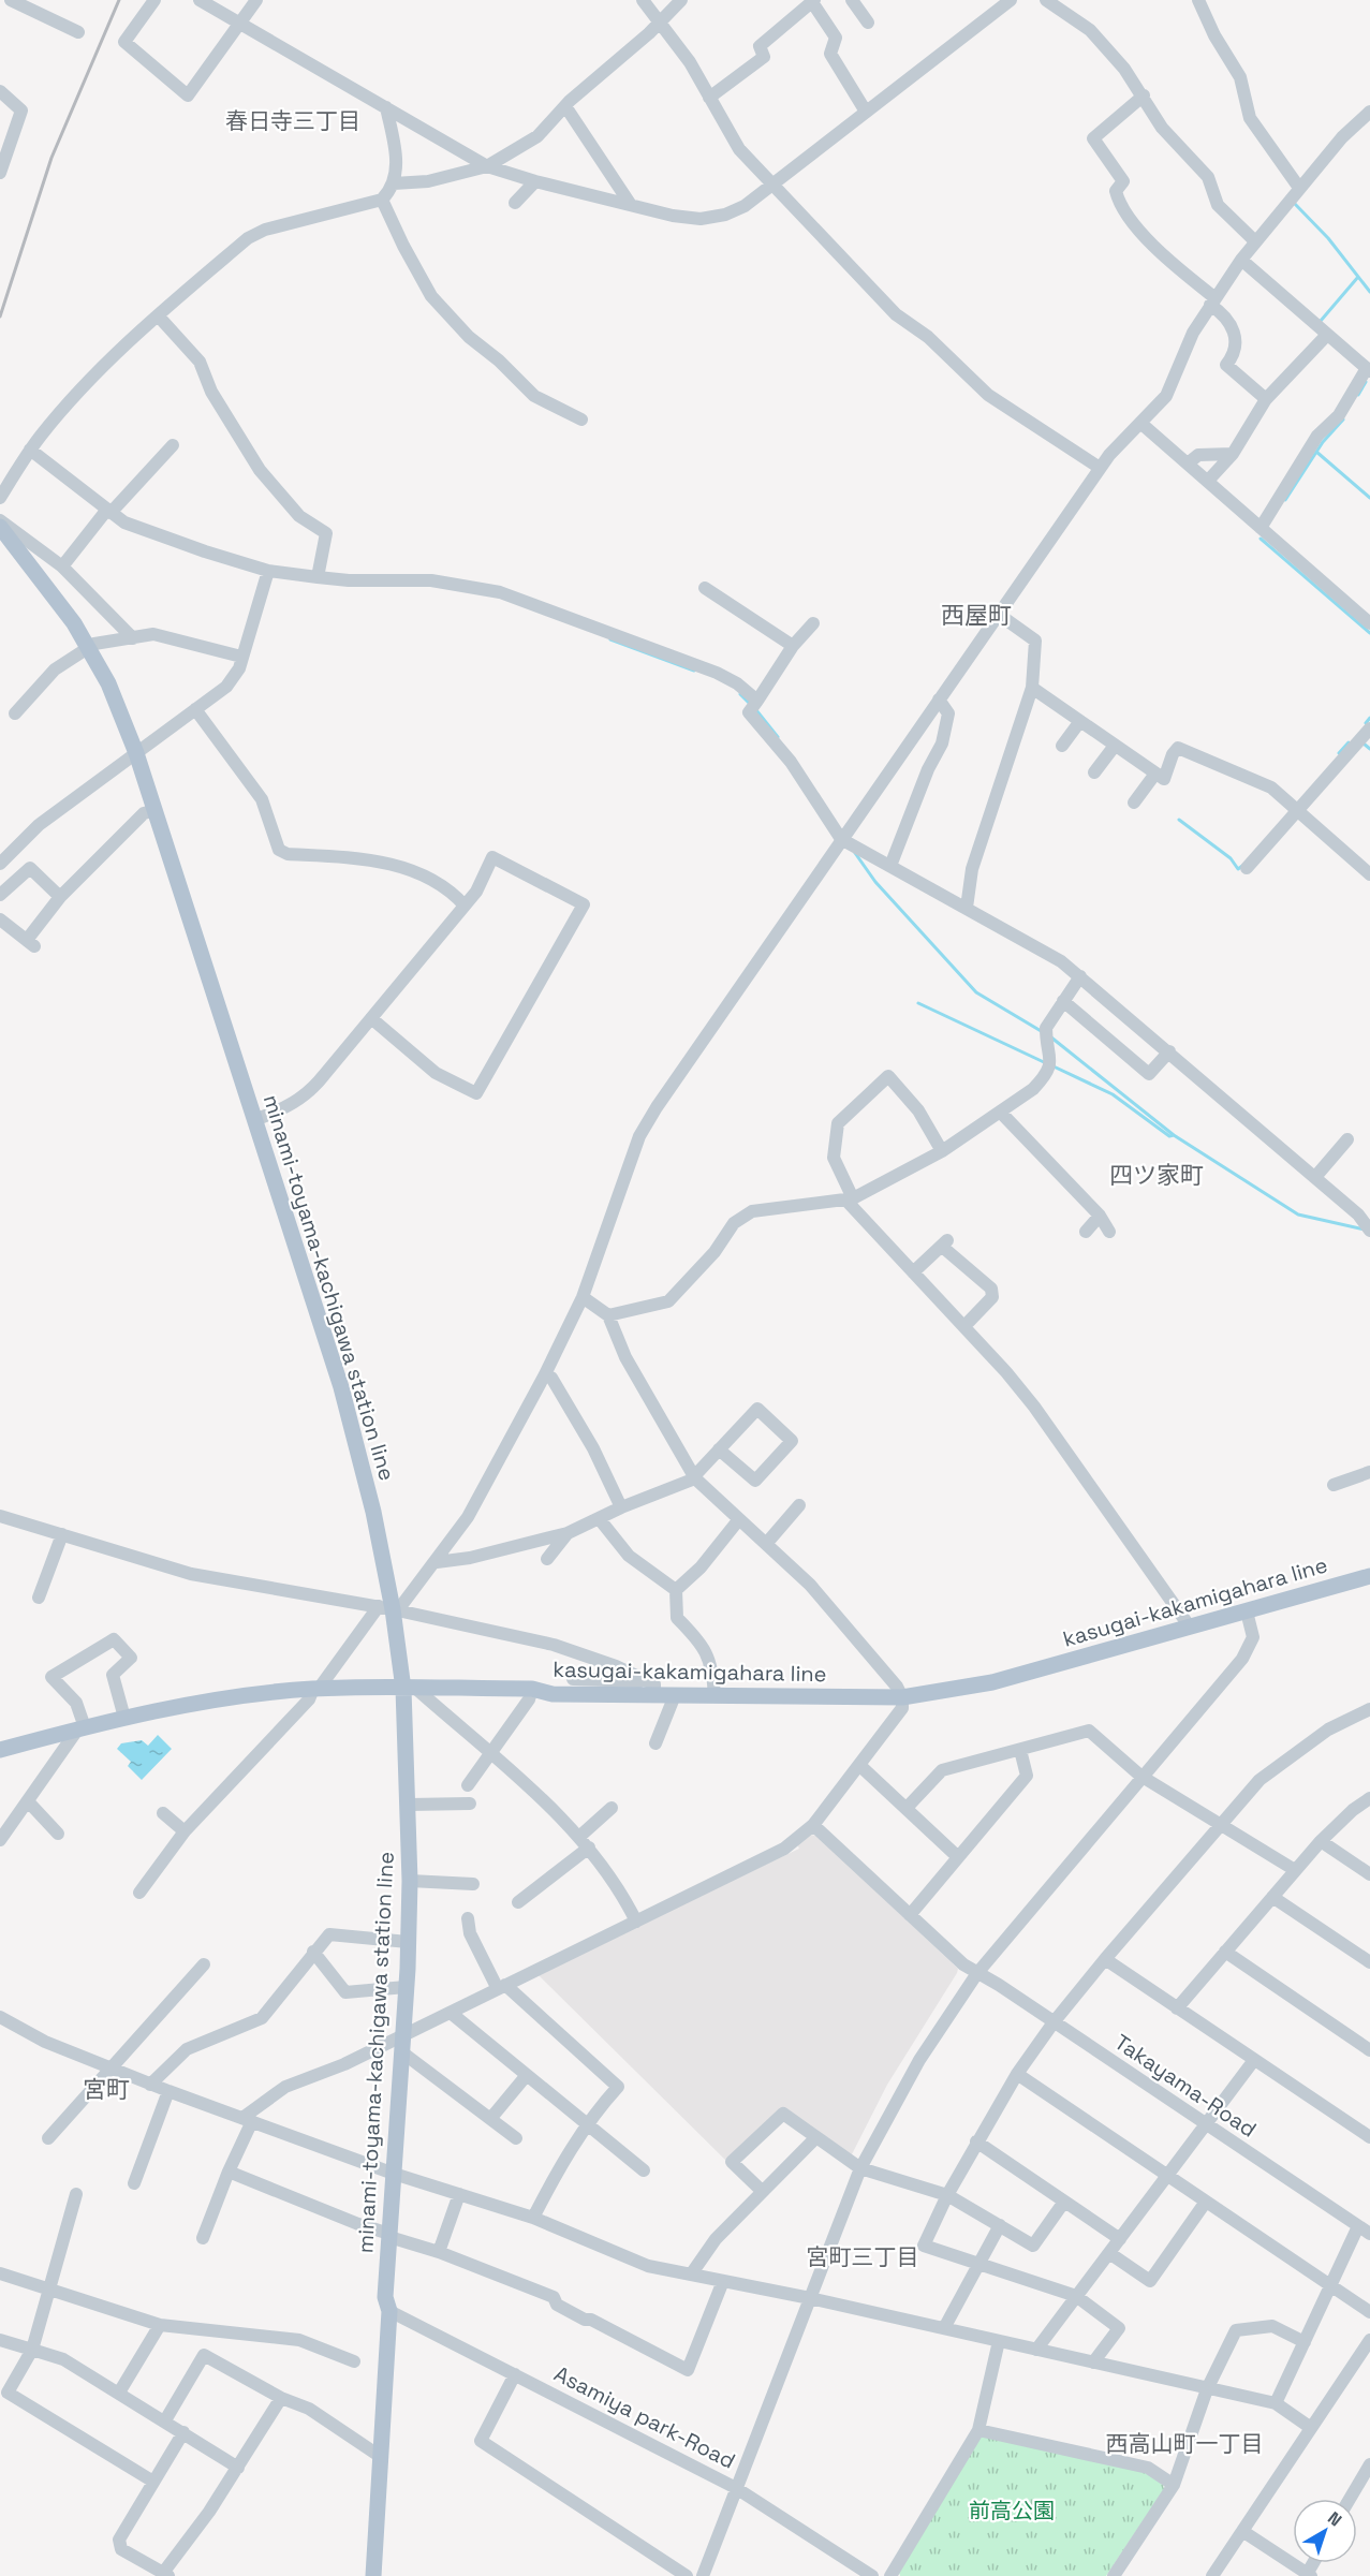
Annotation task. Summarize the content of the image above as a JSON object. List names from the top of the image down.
{
  "streets": {
    "main road": ["minami-toyama-kachigawa station line", "kasugai-kakamigahara line"],
    "street": ["Takayama-Road", "Asamiya park-Road"]
  },
  "crossings": [
    ["minami-toyama-kachigawa station line", "kasugai-kakamigahara line"],
    ["minami-toyama-kachigawa station line", "Asamiya park-Road"]
  ],
  "districts": [
    "春日寺三丁目",
    "西屋町",
    "四ツ家町",
    "宮町",
    "宮町三丁目",
    "西高山町一丁目"
  ],
  "parks": ["前高公園"],
  "north": "top right"
}
